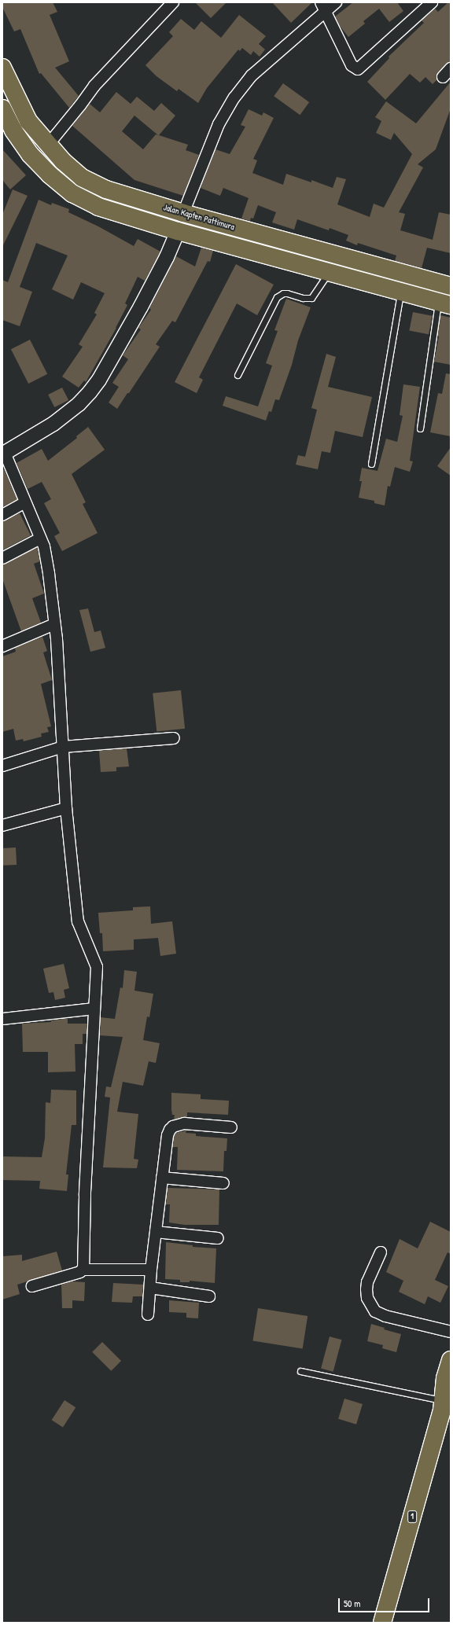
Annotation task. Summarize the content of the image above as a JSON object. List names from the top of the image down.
{
  "streets": {
    "main road": ["Jalan Kapten Pattimura", "1"]
  },
  "scale_bar": "50 m"
}
